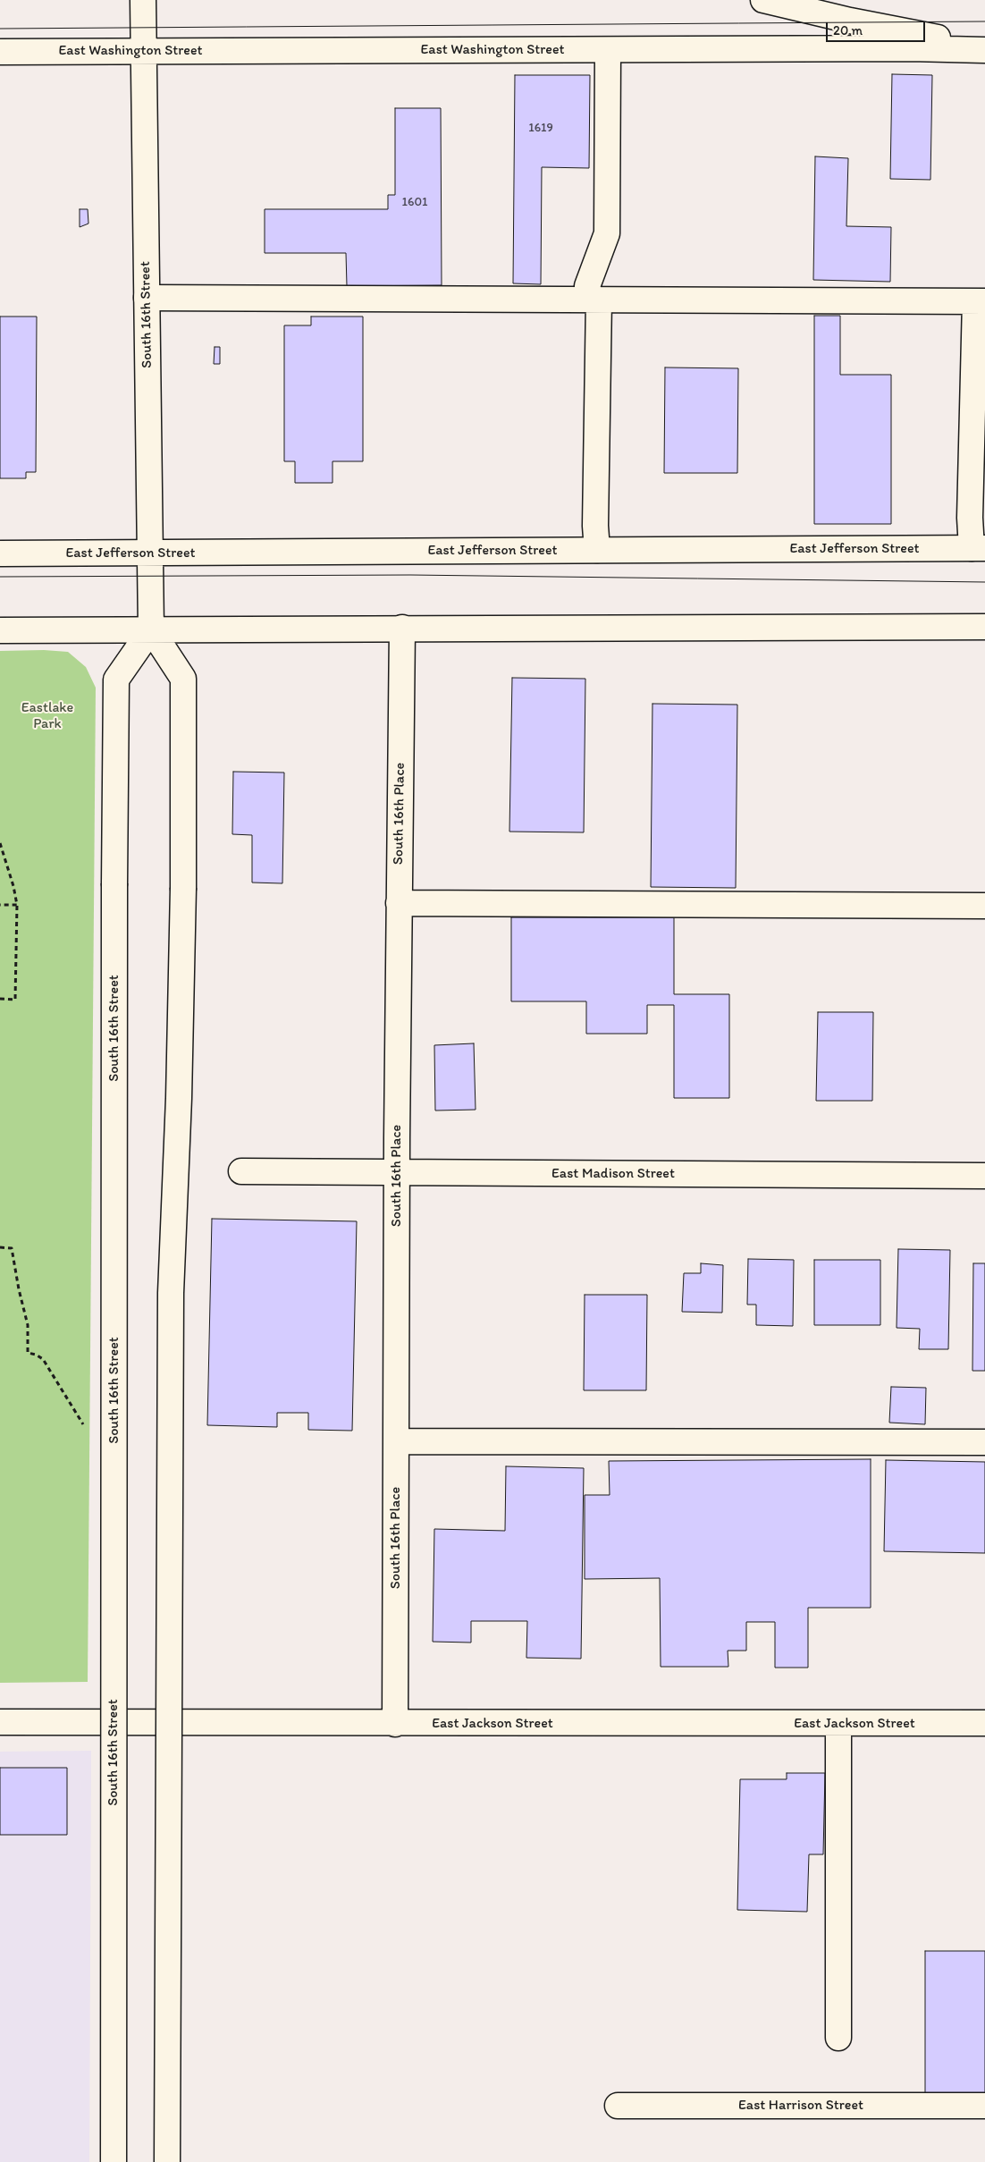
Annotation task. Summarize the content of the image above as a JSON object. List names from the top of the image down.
{
  "streets": {
    "main road": [
      "East Washington Street",
      "South 16th Street",
      "East Jefferson Street",
      "South 16th Place",
      "East Madison Street",
      "East Jackson Street",
      "East Harrison Street"
    ]
  },
  "crossings": [
    ["East Washington Street", "South 16th Street"],
    ["South 16th Street", "East Jefferson Street"],
    ["South 16th Place", "East Madison Street"],
    ["South 16th Place", "East Jackson Street"]
  ],
  "parks": ["Eastlake Park"],
  "house_numbers": ["1619", "1601"],
  "scale_bar": "20 m"
}
